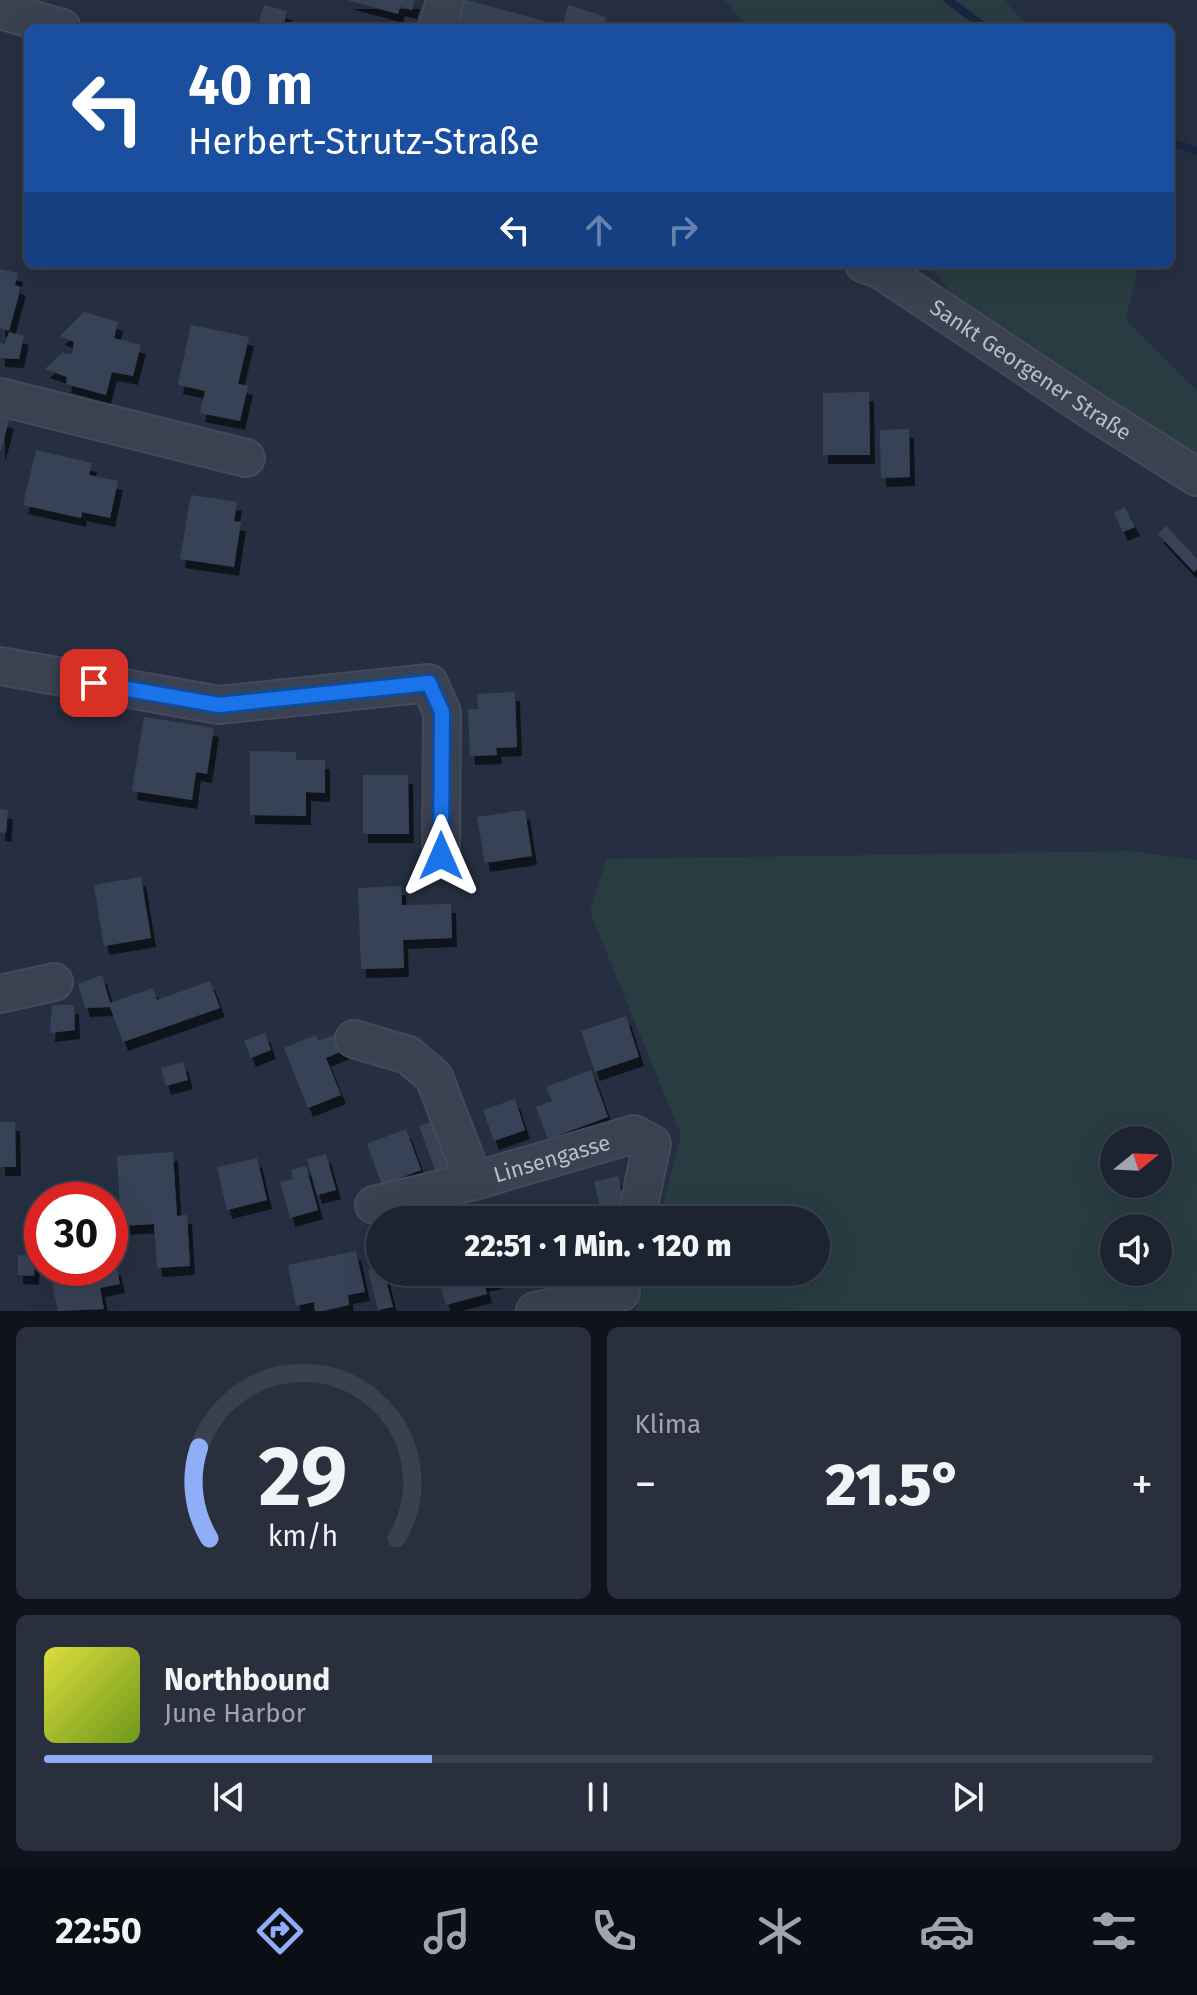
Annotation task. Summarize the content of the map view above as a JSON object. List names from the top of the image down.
{
  "streets": {
    "street": ["Sankt Georgener Straße", "Linsengasse"]
  },
  "north": "right",
  "page": {
    "turn": ["40 m", "Herbert-Strutz-Straße"],
    "limit": "30",
    "trip": "22:51 · 1 Min. · 120 m",
    "tile": "Klima",
    "heat": ["−", "21.5°", "+"],
    "song": ["Northbound", "June Harbor"],
    "tabs": "22:50",
    "gauge": ["29", "km/h"]
  }
}
